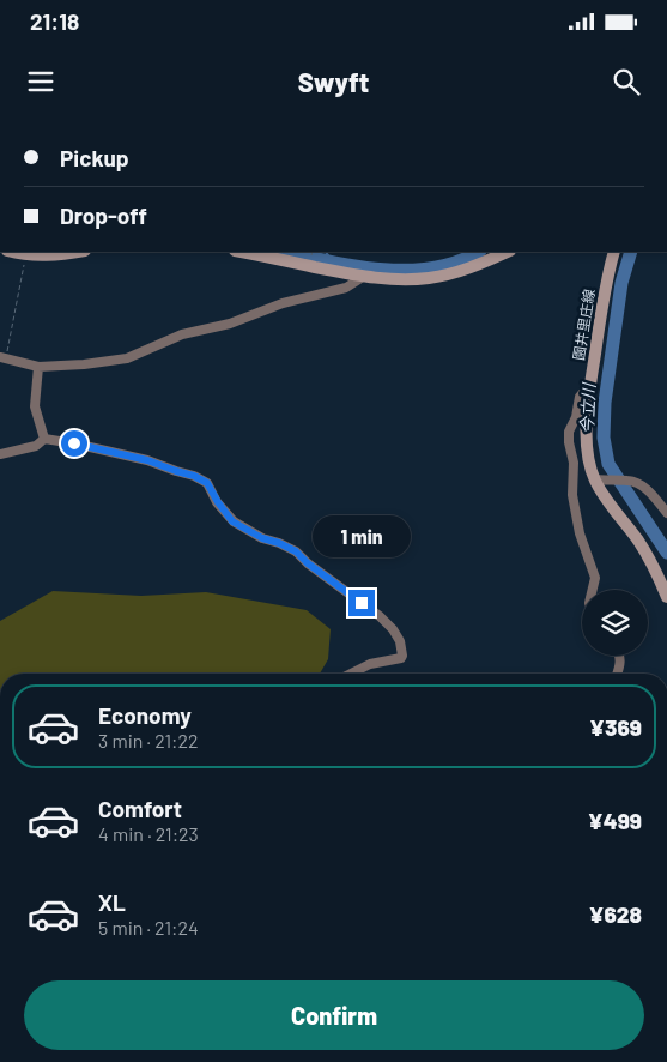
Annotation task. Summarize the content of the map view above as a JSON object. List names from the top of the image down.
{
  "streets": {
    "main road": ["園井里庄線"]
  },
  "water": ["今立川"],
  "page": {
    "status": "21:18",
    "header": "Swyft",
    "banner": ["Pickup", "Drop-off"],
    "bubble": "1 min",
    "list": [
      {
        "name": "Economy",
        "note": "3 min · 21:22",
        "value": "¥369"
      },
      {
        "name": "Comfort",
        "note": "4 min · 21:23",
        "value": "¥499"
      },
      {
        "name": "XL",
        "note": "5 min · 21:24",
        "value": "¥628"
      }
    ],
    "buttons": "Confirm"
  }
}
